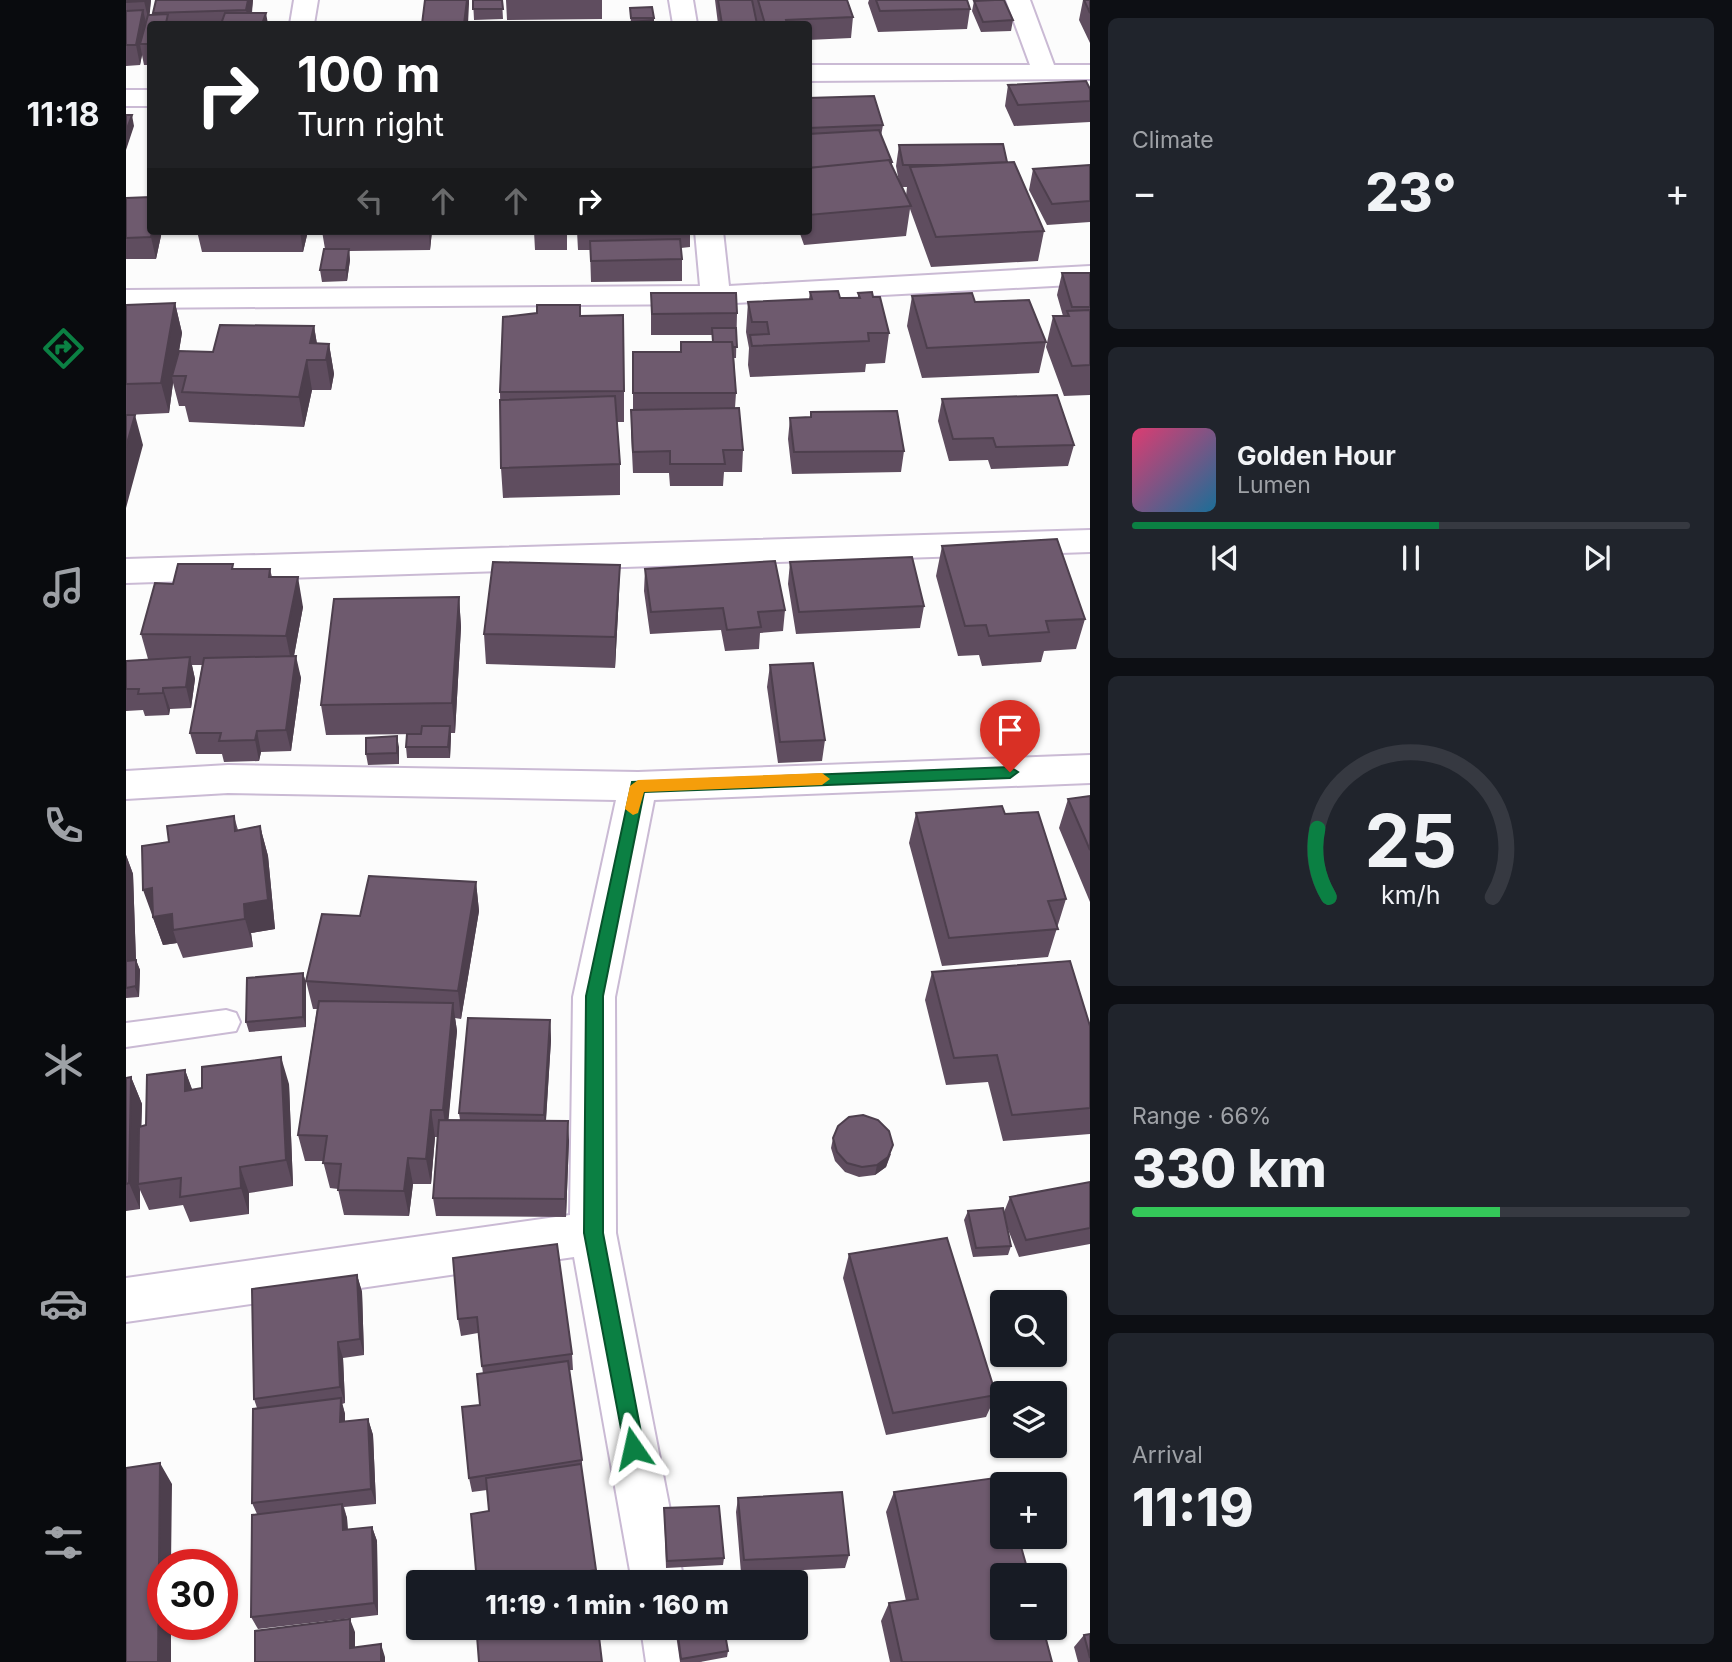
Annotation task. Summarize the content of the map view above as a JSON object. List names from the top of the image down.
{
  "page": {
    "tabs": "11:18",
    "tile": [
      "Climate",
      ["Range · 66%", "330 km"],
      ["Arrival", "11:19"]
    ],
    "turn": ["100 m", "Turn right"],
    "heat": ["−", "23°", "+"],
    "song": ["Golden Hour", "Lumen"],
    "map_buttons": ["+", "−"],
    "limit": "30",
    "trip": "11:19 · 1 min · 160 m",
    "gauge": ["25", "km/h"]
  }
}
